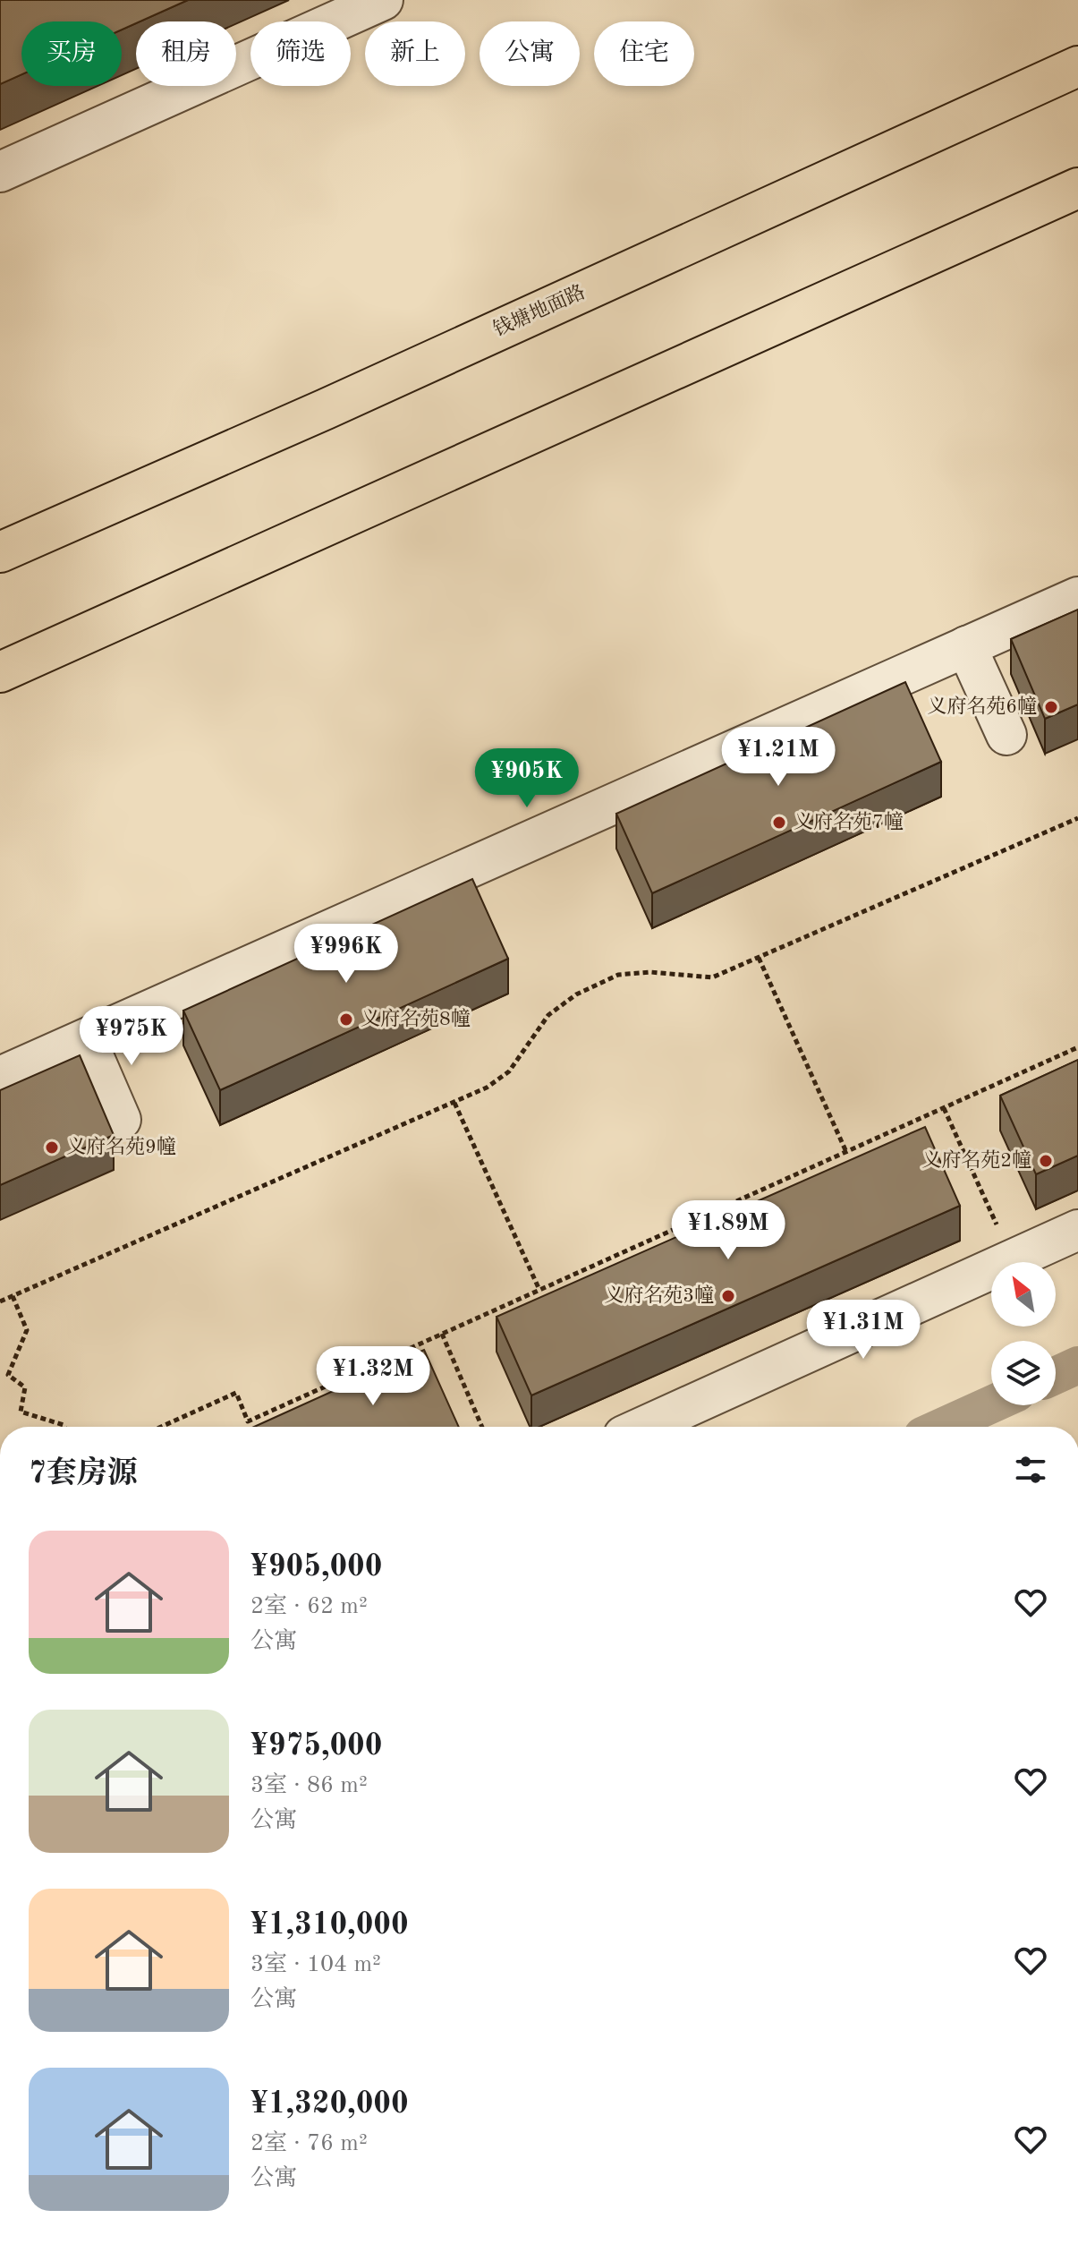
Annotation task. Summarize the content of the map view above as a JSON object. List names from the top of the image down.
{
  "streets": {
    "main road": ["钱塘地面路"]
  },
  "places": [
    "义府名苑6幢",
    "义府名苑7幢",
    "义府名苑8幢",
    "义府名苑9幢",
    "义府名苑2幢",
    "义府名苑3幢"
  ],
  "north": "top left",
  "page": {
    "chip": [
      "买房",
      "租房",
      "筛选",
      "新上",
      "公寓",
      "住宅"
    ],
    "price": [
      "¥1.21M",
      "¥905K",
      "¥996K",
      "¥975K",
      "¥1.89M",
      "¥1.31M",
      "¥1.32M"
    ],
    "heading": "7套房源",
    "list": [
      {
        "name": "¥905,000",
        "note": "2室 · 62 m² · 公寓"
      },
      {
        "name": "¥975,000",
        "note": "3室 · 86 m² · 公寓"
      },
      {
        "name": "¥1,310,000",
        "note": "3室 · 104 m² · 公寓"
      },
      {
        "name": "¥1,320,000",
        "note": "2室 · 76 m² · 公寓"
      }
    ]
  }
}
